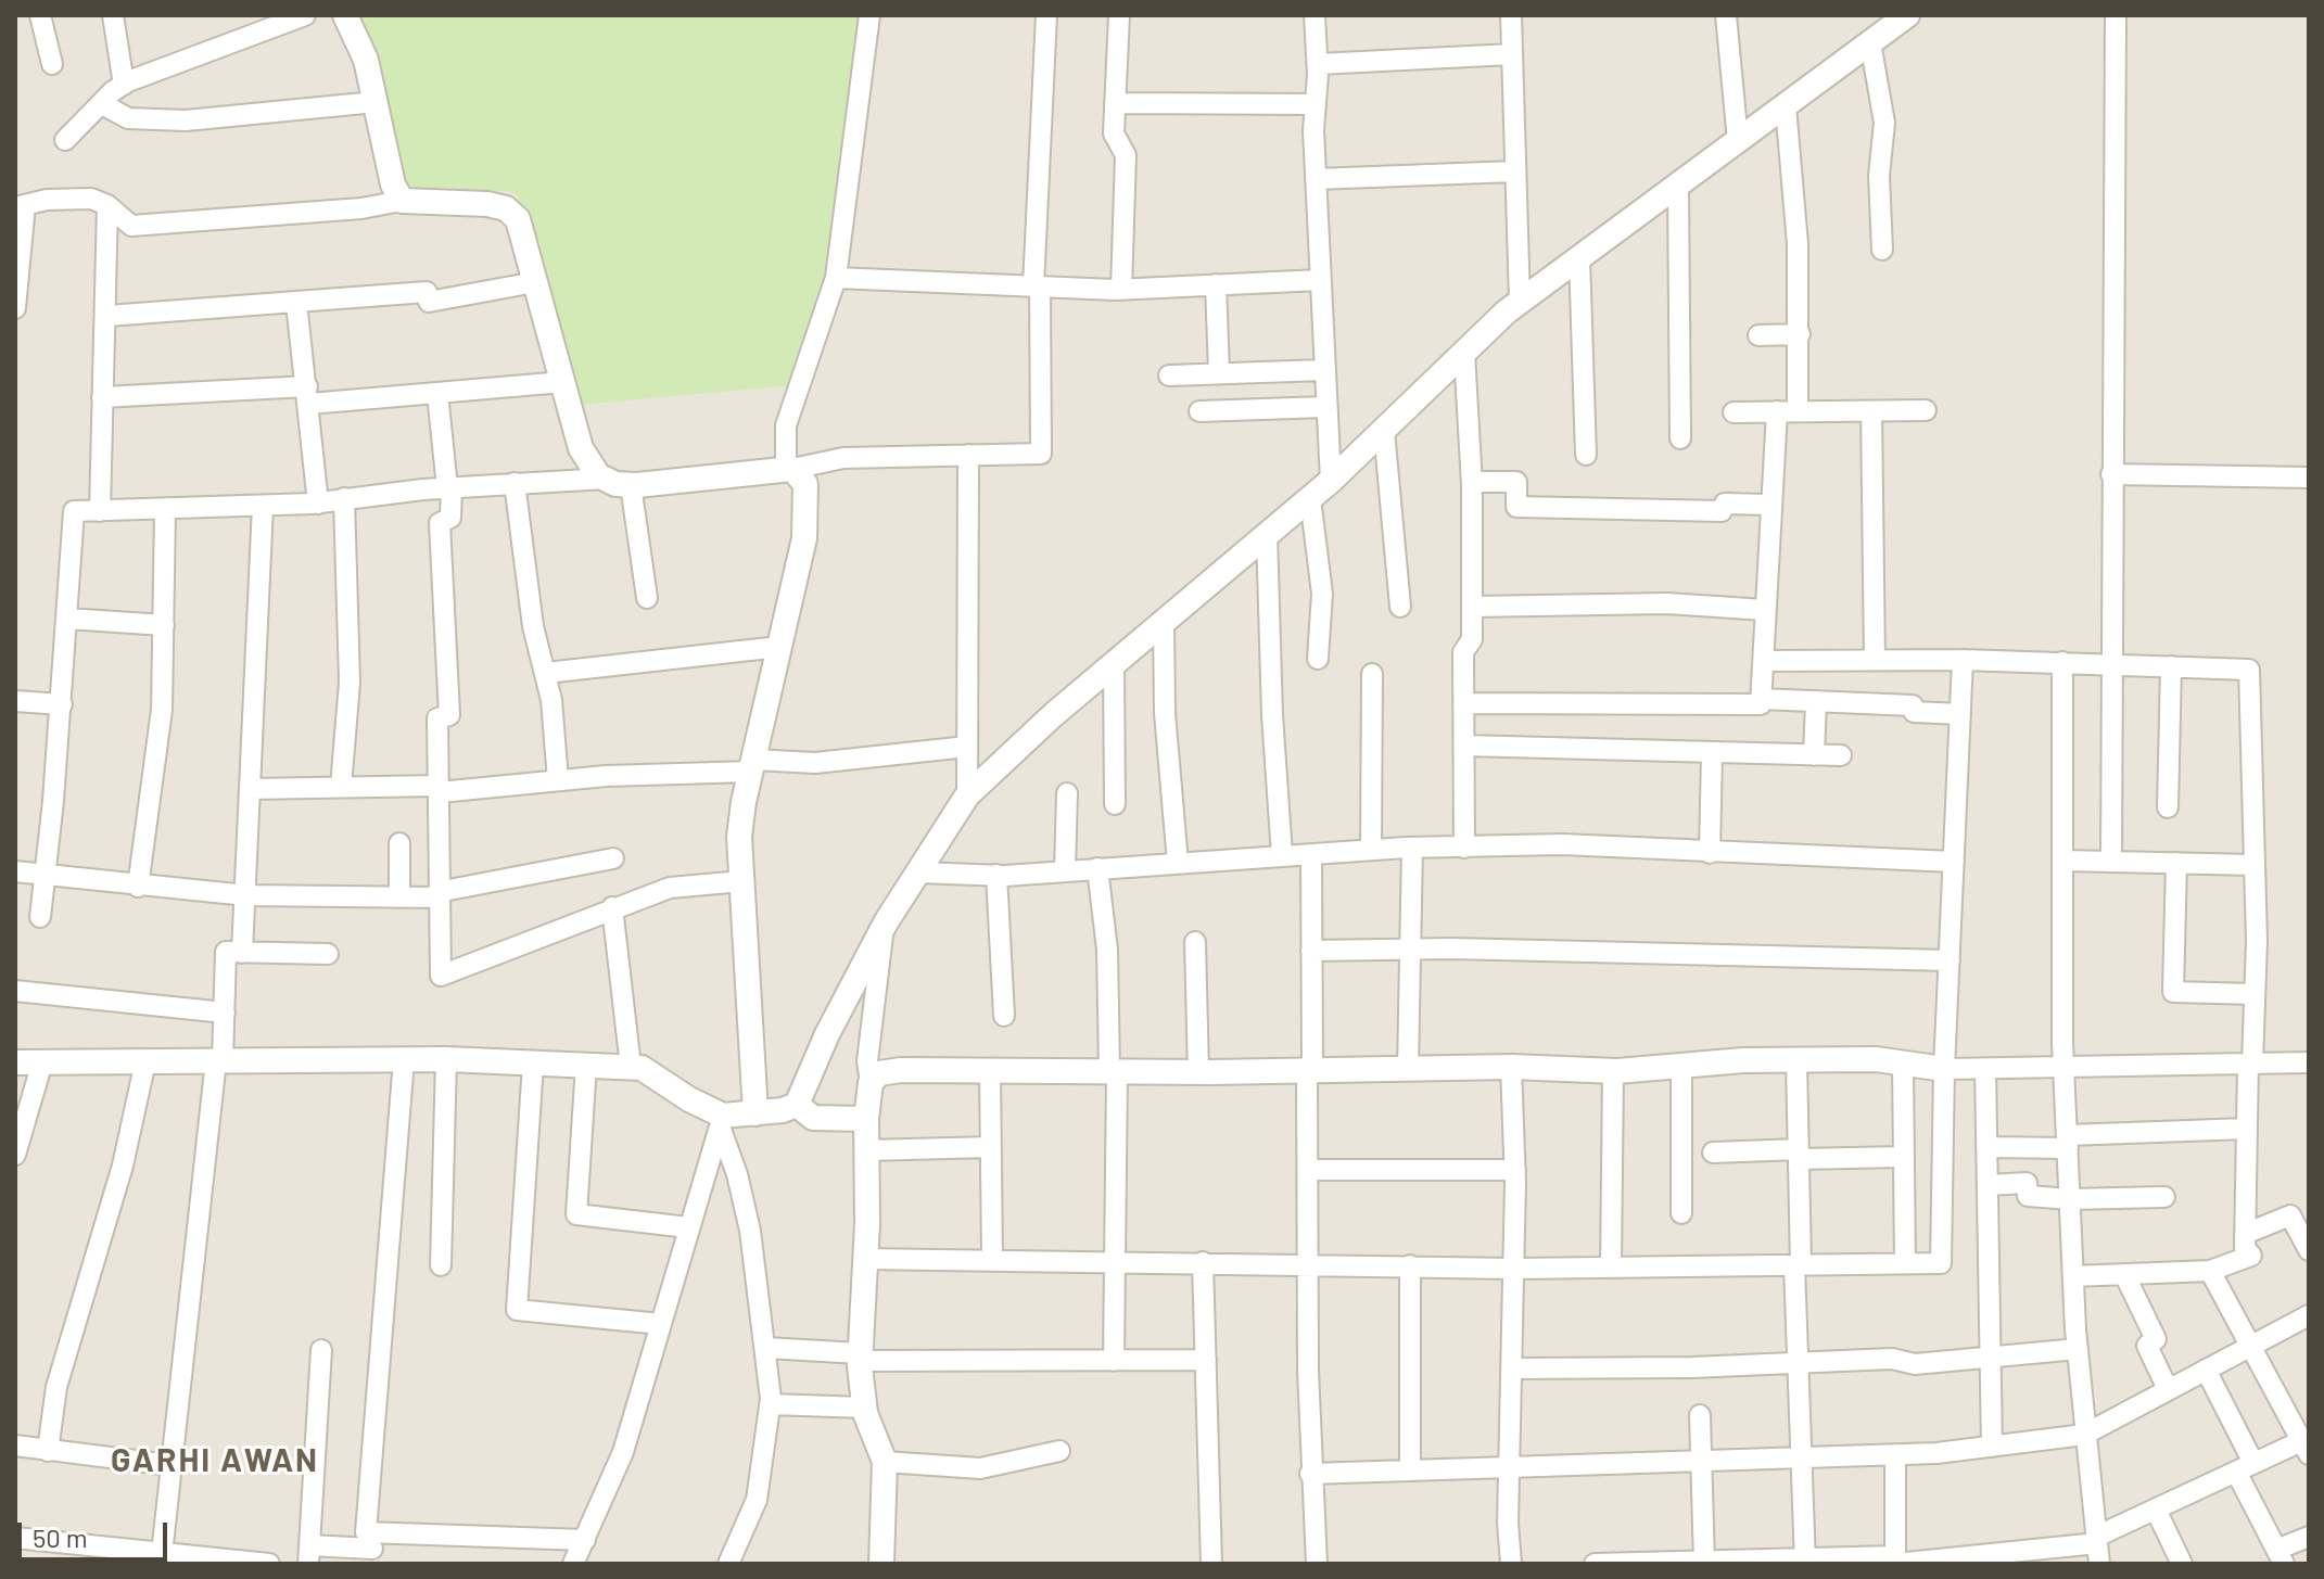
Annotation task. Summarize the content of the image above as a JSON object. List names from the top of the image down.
{
  "districts": ["GARHI AWAN"],
  "scale_bar": "50 m"
}
